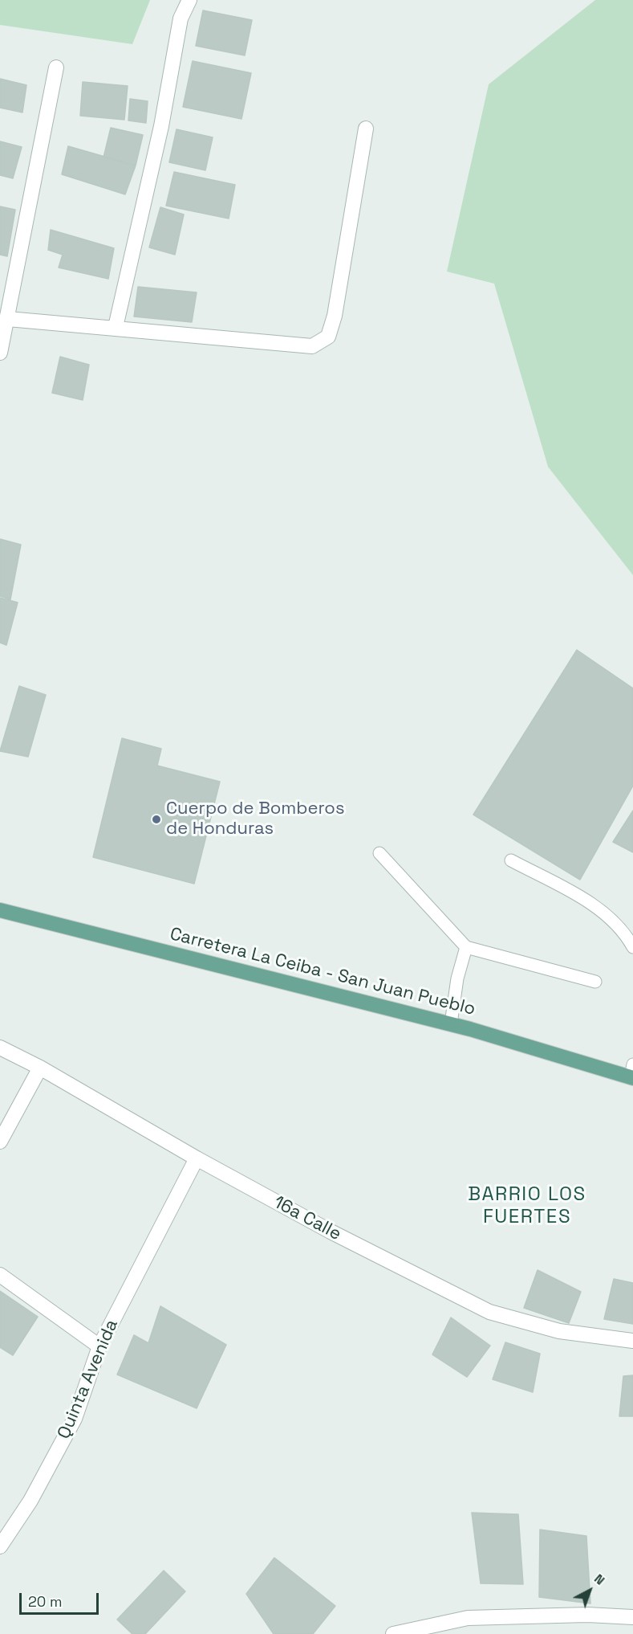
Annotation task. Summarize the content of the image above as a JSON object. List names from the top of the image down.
{
  "streets": {
    "main road": ["Carretera La Ceiba - San Juan Pueblo"],
    "street": ["16a Calle", "Quinta Avenida"]
  },
  "crossings": [
    ["16a Calle", "Quinta Avenida"]
  ],
  "districts": ["BARRIO LOS FUERTES"],
  "places": ["Cuerpo de Bomberos de Honduras"],
  "scale_bar": "20 m",
  "north": "top right"
}
